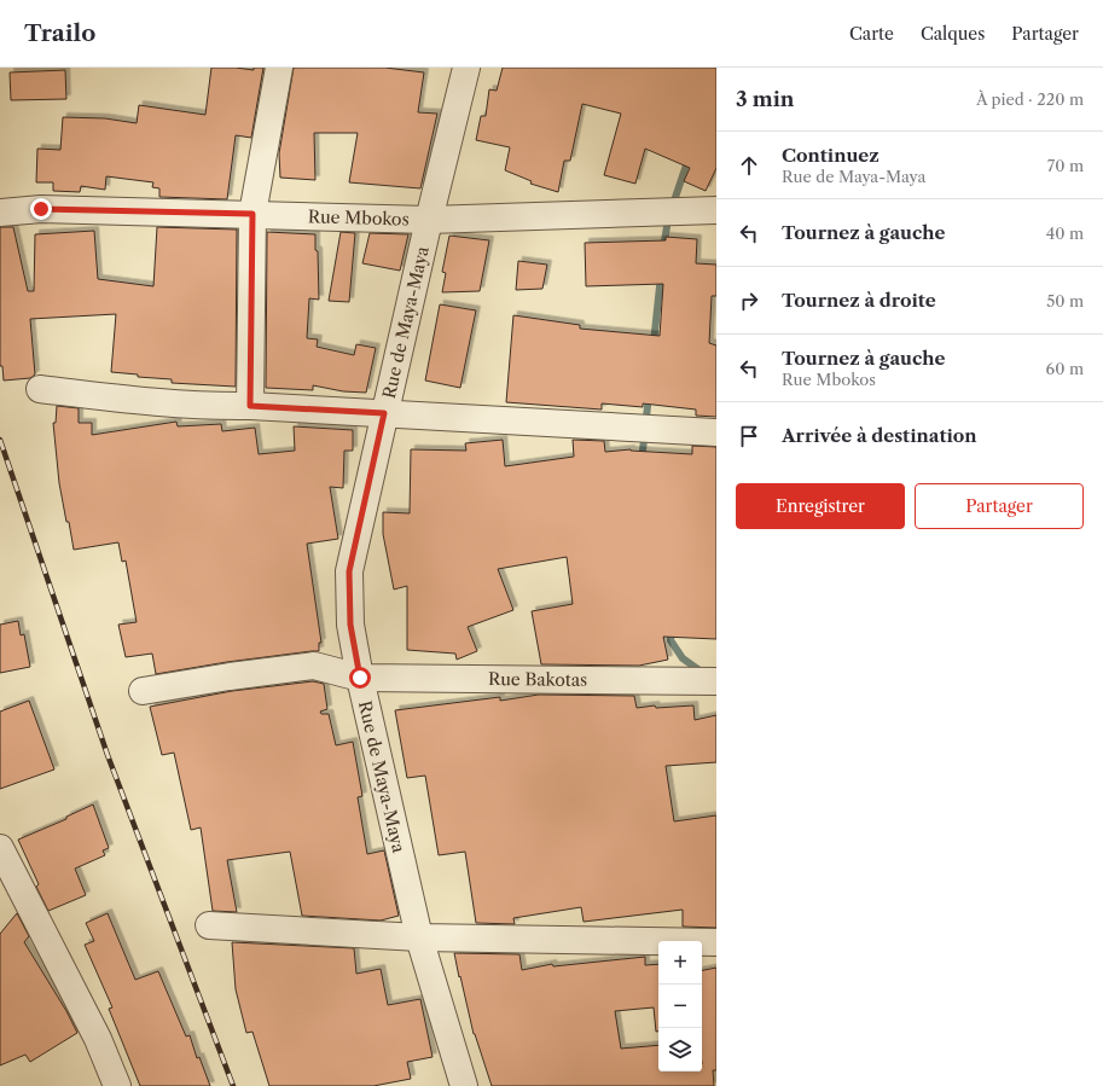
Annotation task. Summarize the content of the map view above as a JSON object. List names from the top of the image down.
{
  "streets": {
    "street": ["Rue Mbokos", "Rue de Maya-Maya", "Rue Bakotas"]
  },
  "crossings": [
    ["Rue Mbokos", "Rue de Maya-Maya"],
    ["Rue de Maya-Maya", "Rue Bakotas"]
  ],
  "page": {
    "header": "Trailo",
    "nav": ["Carte", "Calques", "Partager"],
    "heading": ["3 min", "À pied · 220 m"],
    "list": [
      ["Continuez", "Rue de Maya-Maya", "70 m"],
      ["Tournez à gauche", "40 m"],
      ["Tournez à droite", "50 m"],
      ["Tournez à gauche", "Rue Mbokos", "60 m"],
      "Arrivée à destination"
    ],
    "buttons": ["Enregistrer", "Partager"],
    "map_buttons": ["+", "−"]
  }
}
